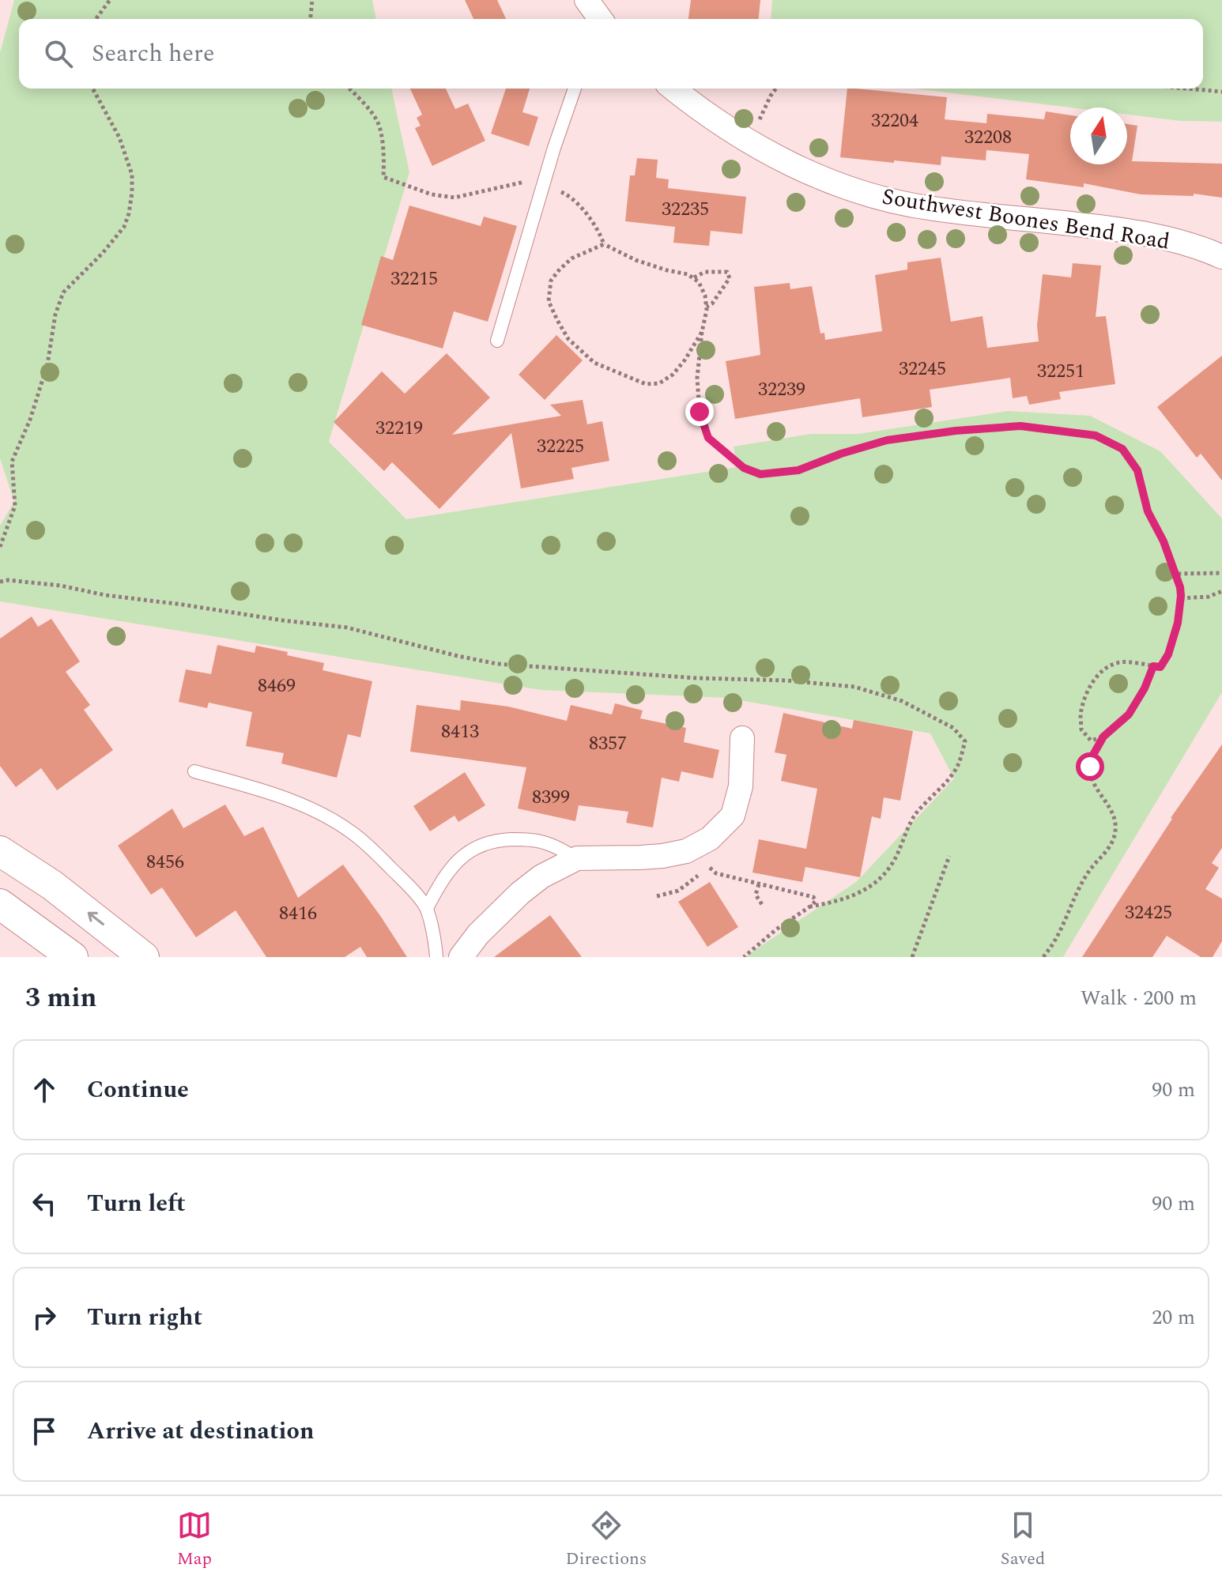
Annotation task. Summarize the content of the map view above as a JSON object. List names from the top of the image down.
{
  "streets": {
    "street": ["Southwest Boones Bend Road"]
  },
  "house_numbers": [
    "32204",
    "32208",
    "32235",
    "32215",
    "32245",
    "32251",
    "32239",
    "32219",
    "32225",
    "8469",
    "8413",
    "8357",
    "8399",
    "8456",
    "32425",
    "8416"
  ],
  "north": "top",
  "page": {
    "search": "Search here",
    "heading": ["3 min", "Walk · 200 m"],
    "list": [
      ["Continue", "90 m"],
      ["Turn left", "90 m"],
      ["Turn right", "20 m"],
      "Arrive at destination"
    ],
    "nav": ["Map", "Directions", "Saved"]
  }
}
